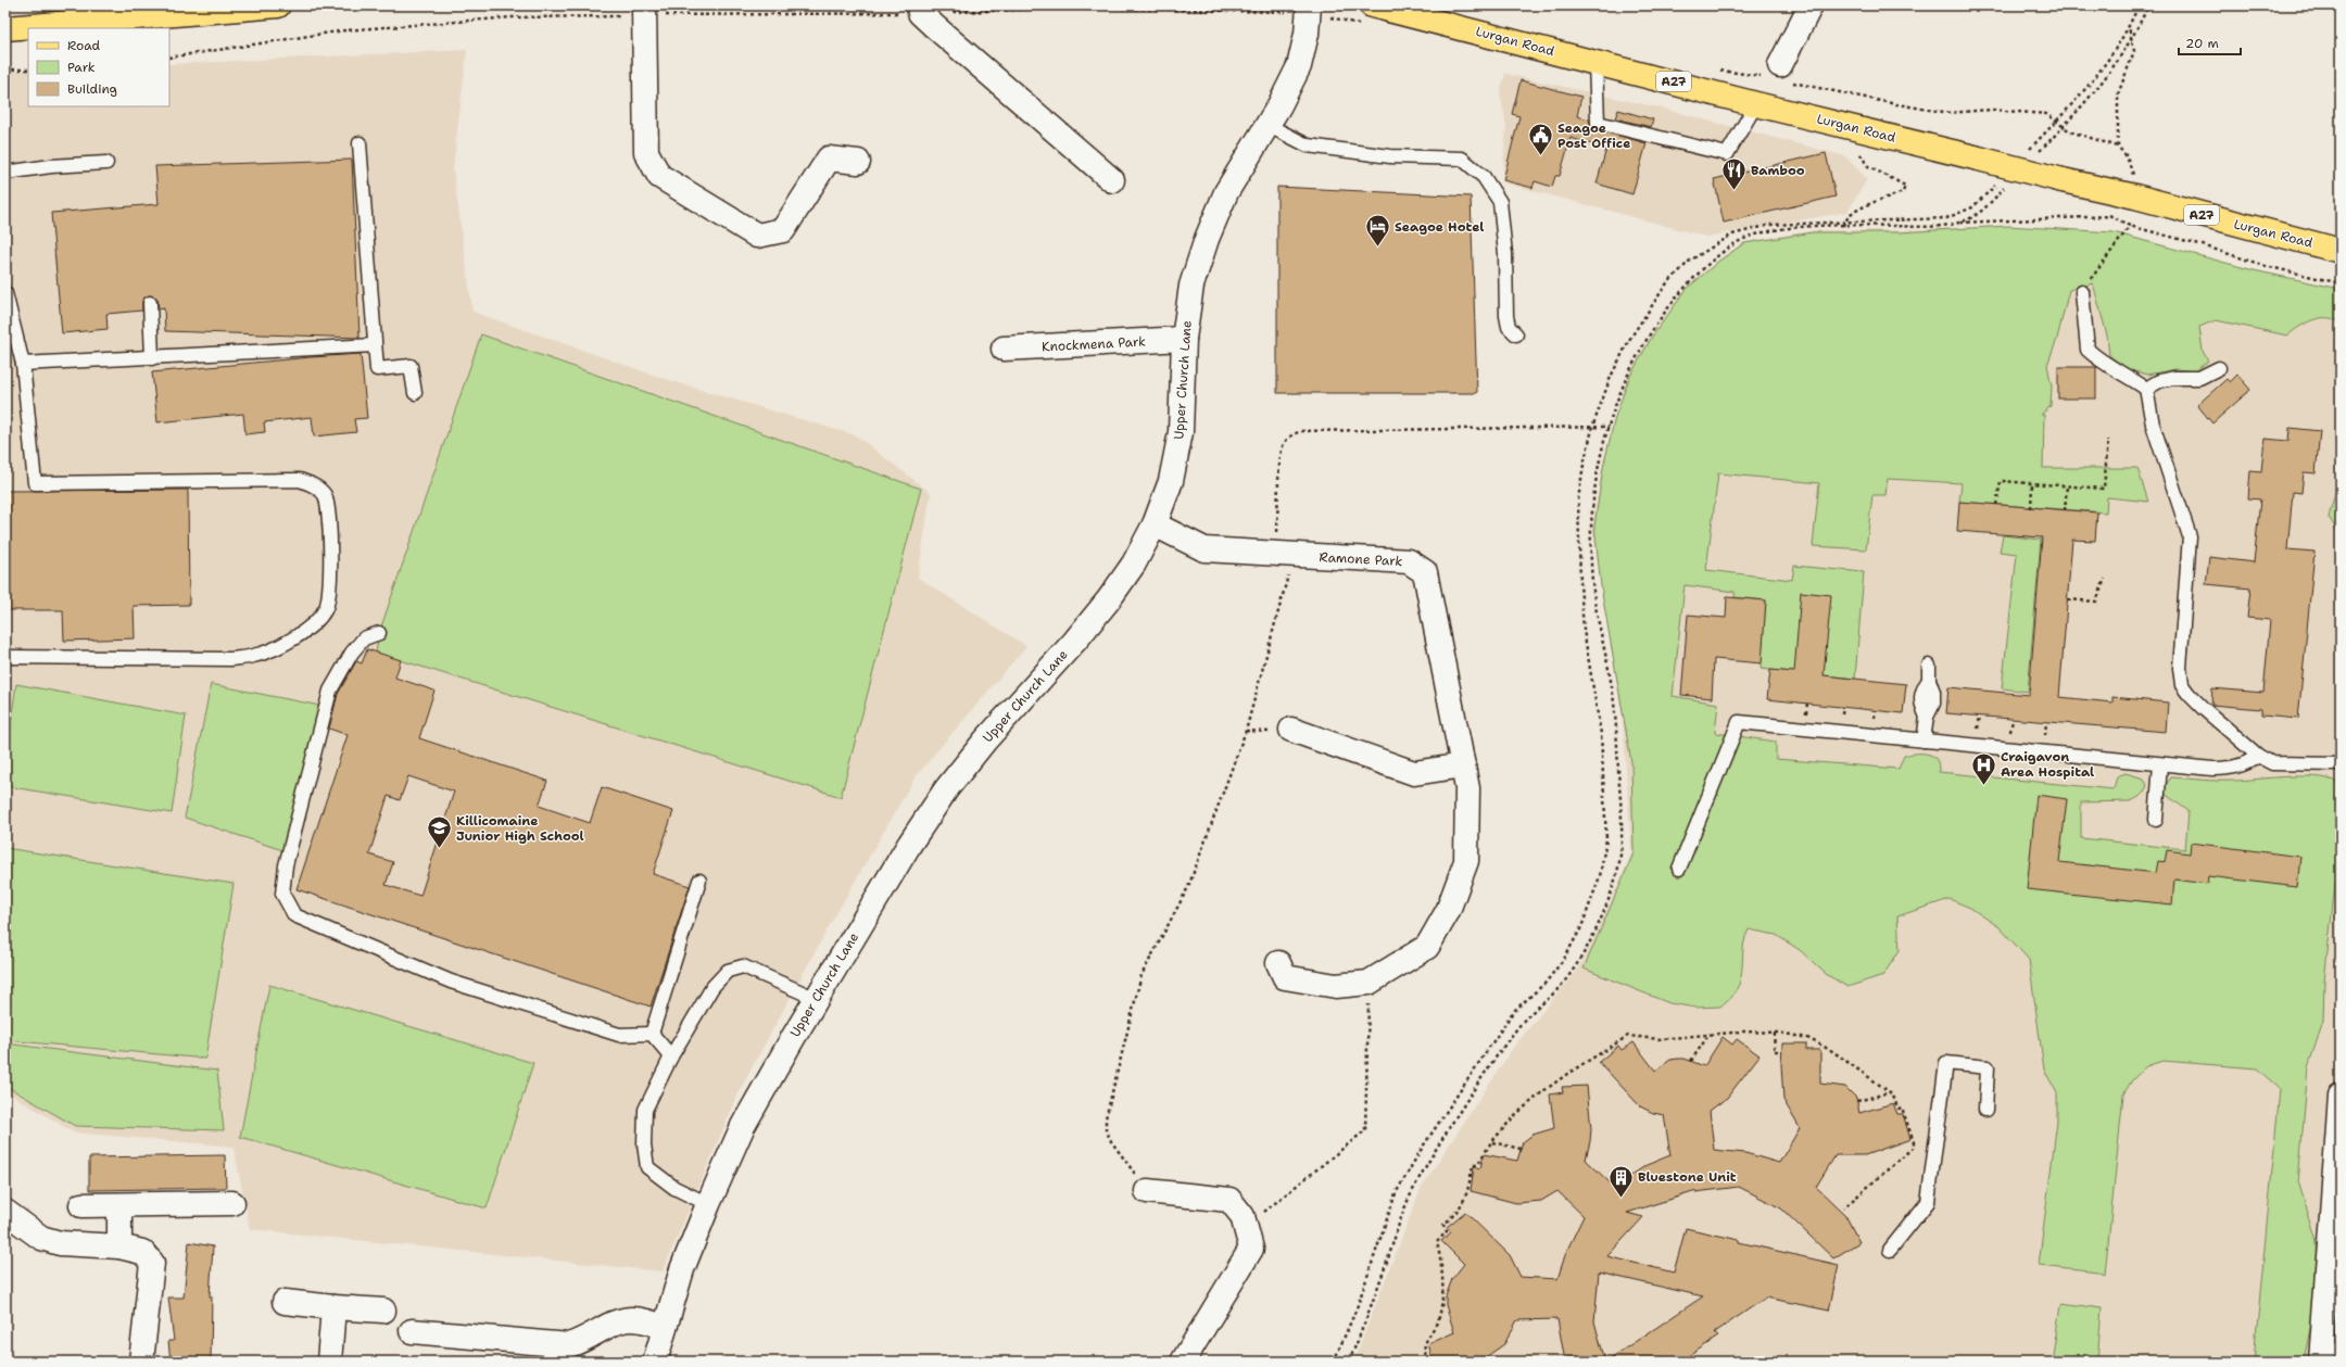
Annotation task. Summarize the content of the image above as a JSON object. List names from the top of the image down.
{
  "streets": {
    "main road": ["Lurgan Road", "A27"],
    "street": ["Knockmena Park", "Upper Church Lane", "Ramone Park"]
  },
  "crossings": [
    ["Knockmena Park", "Upper Church Lane"],
    ["Upper Church Lane", "Ramone Park"]
  ],
  "places": {
    "public building": ["Seagoe Post Office"],
    "restaurant": ["Bamboo"],
    "hotel": ["Seagoe Hotel"],
    "hospital": ["Craigavon Area Hospital"],
    "school or university": ["Killicomaine Junior High School"],
    "building": ["Bluestone Unit"]
  },
  "legend": ["Road", "Park", "Building"],
  "scale_bar": "20 m"
}
